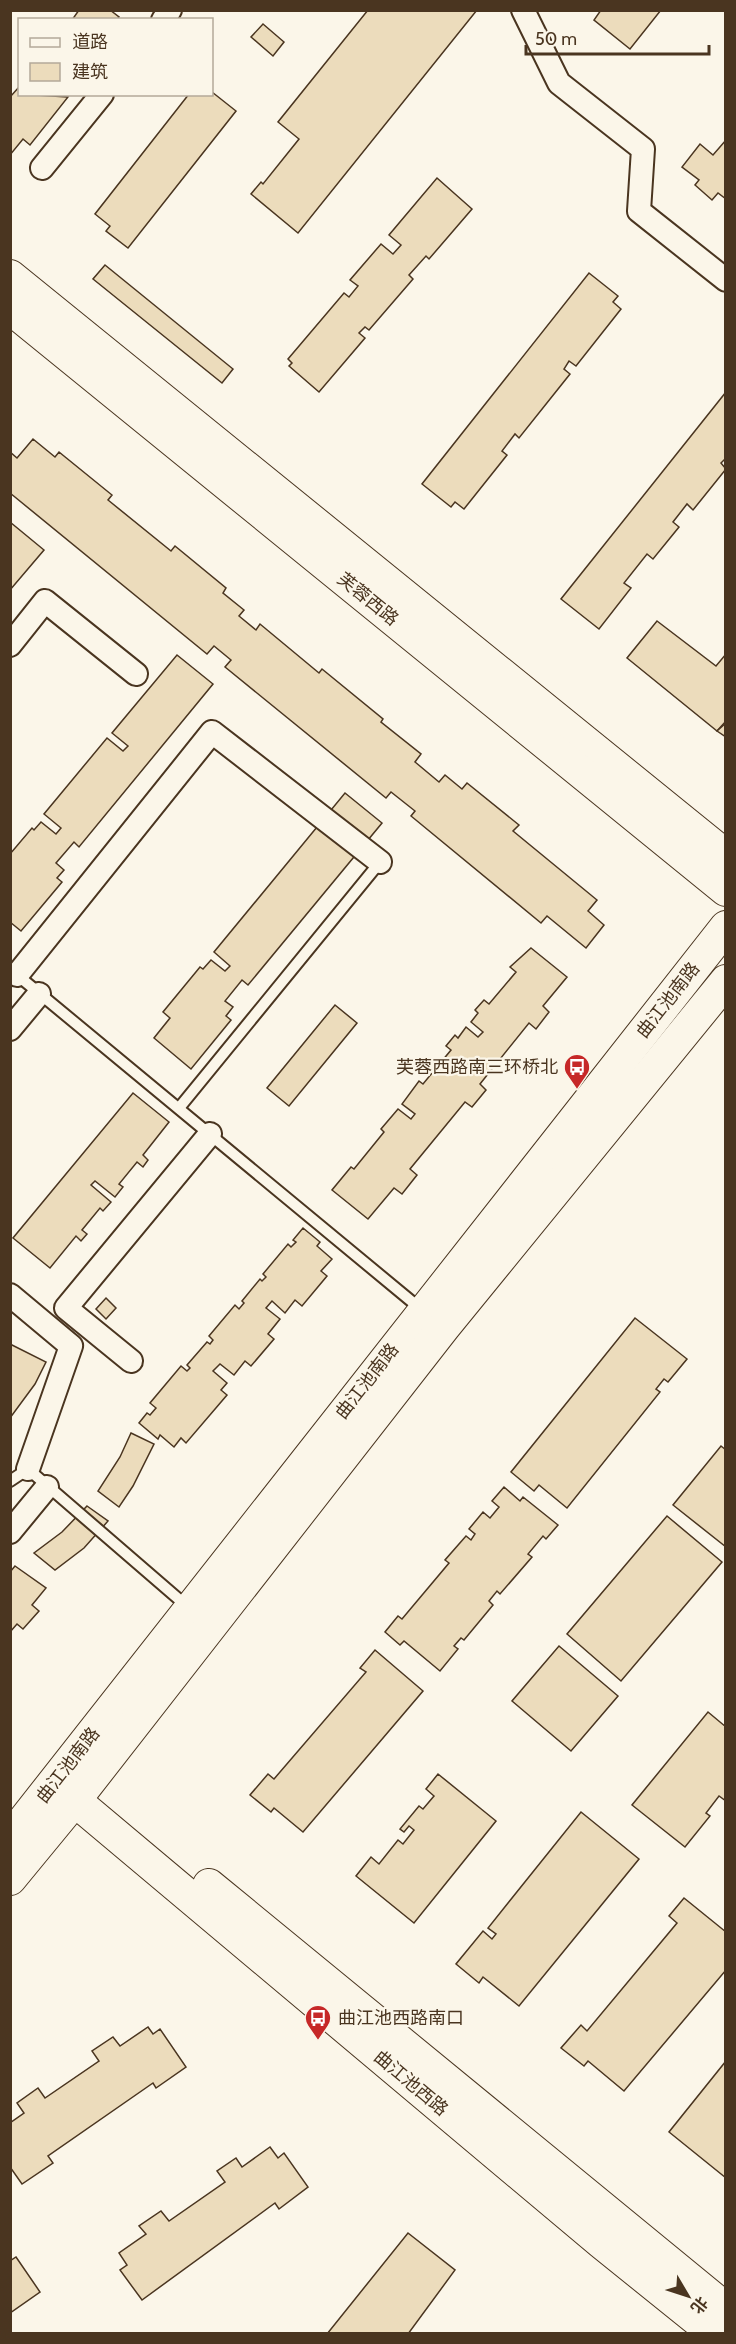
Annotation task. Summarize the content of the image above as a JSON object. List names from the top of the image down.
{
  "streets": {
    "main road": ["芙蓉西路", "曲江池南路", "曲江池西路"]
  },
  "crossings": [
    ["曲江池南路", "曲江池西路"]
  ],
  "places": {
    "bus stop": ["芙蓉西路南三环桥北", "曲江池西路南口"]
  },
  "legend": ["道路", "建筑"],
  "scale_bar": "50 m",
  "north": "bottom right"
}
